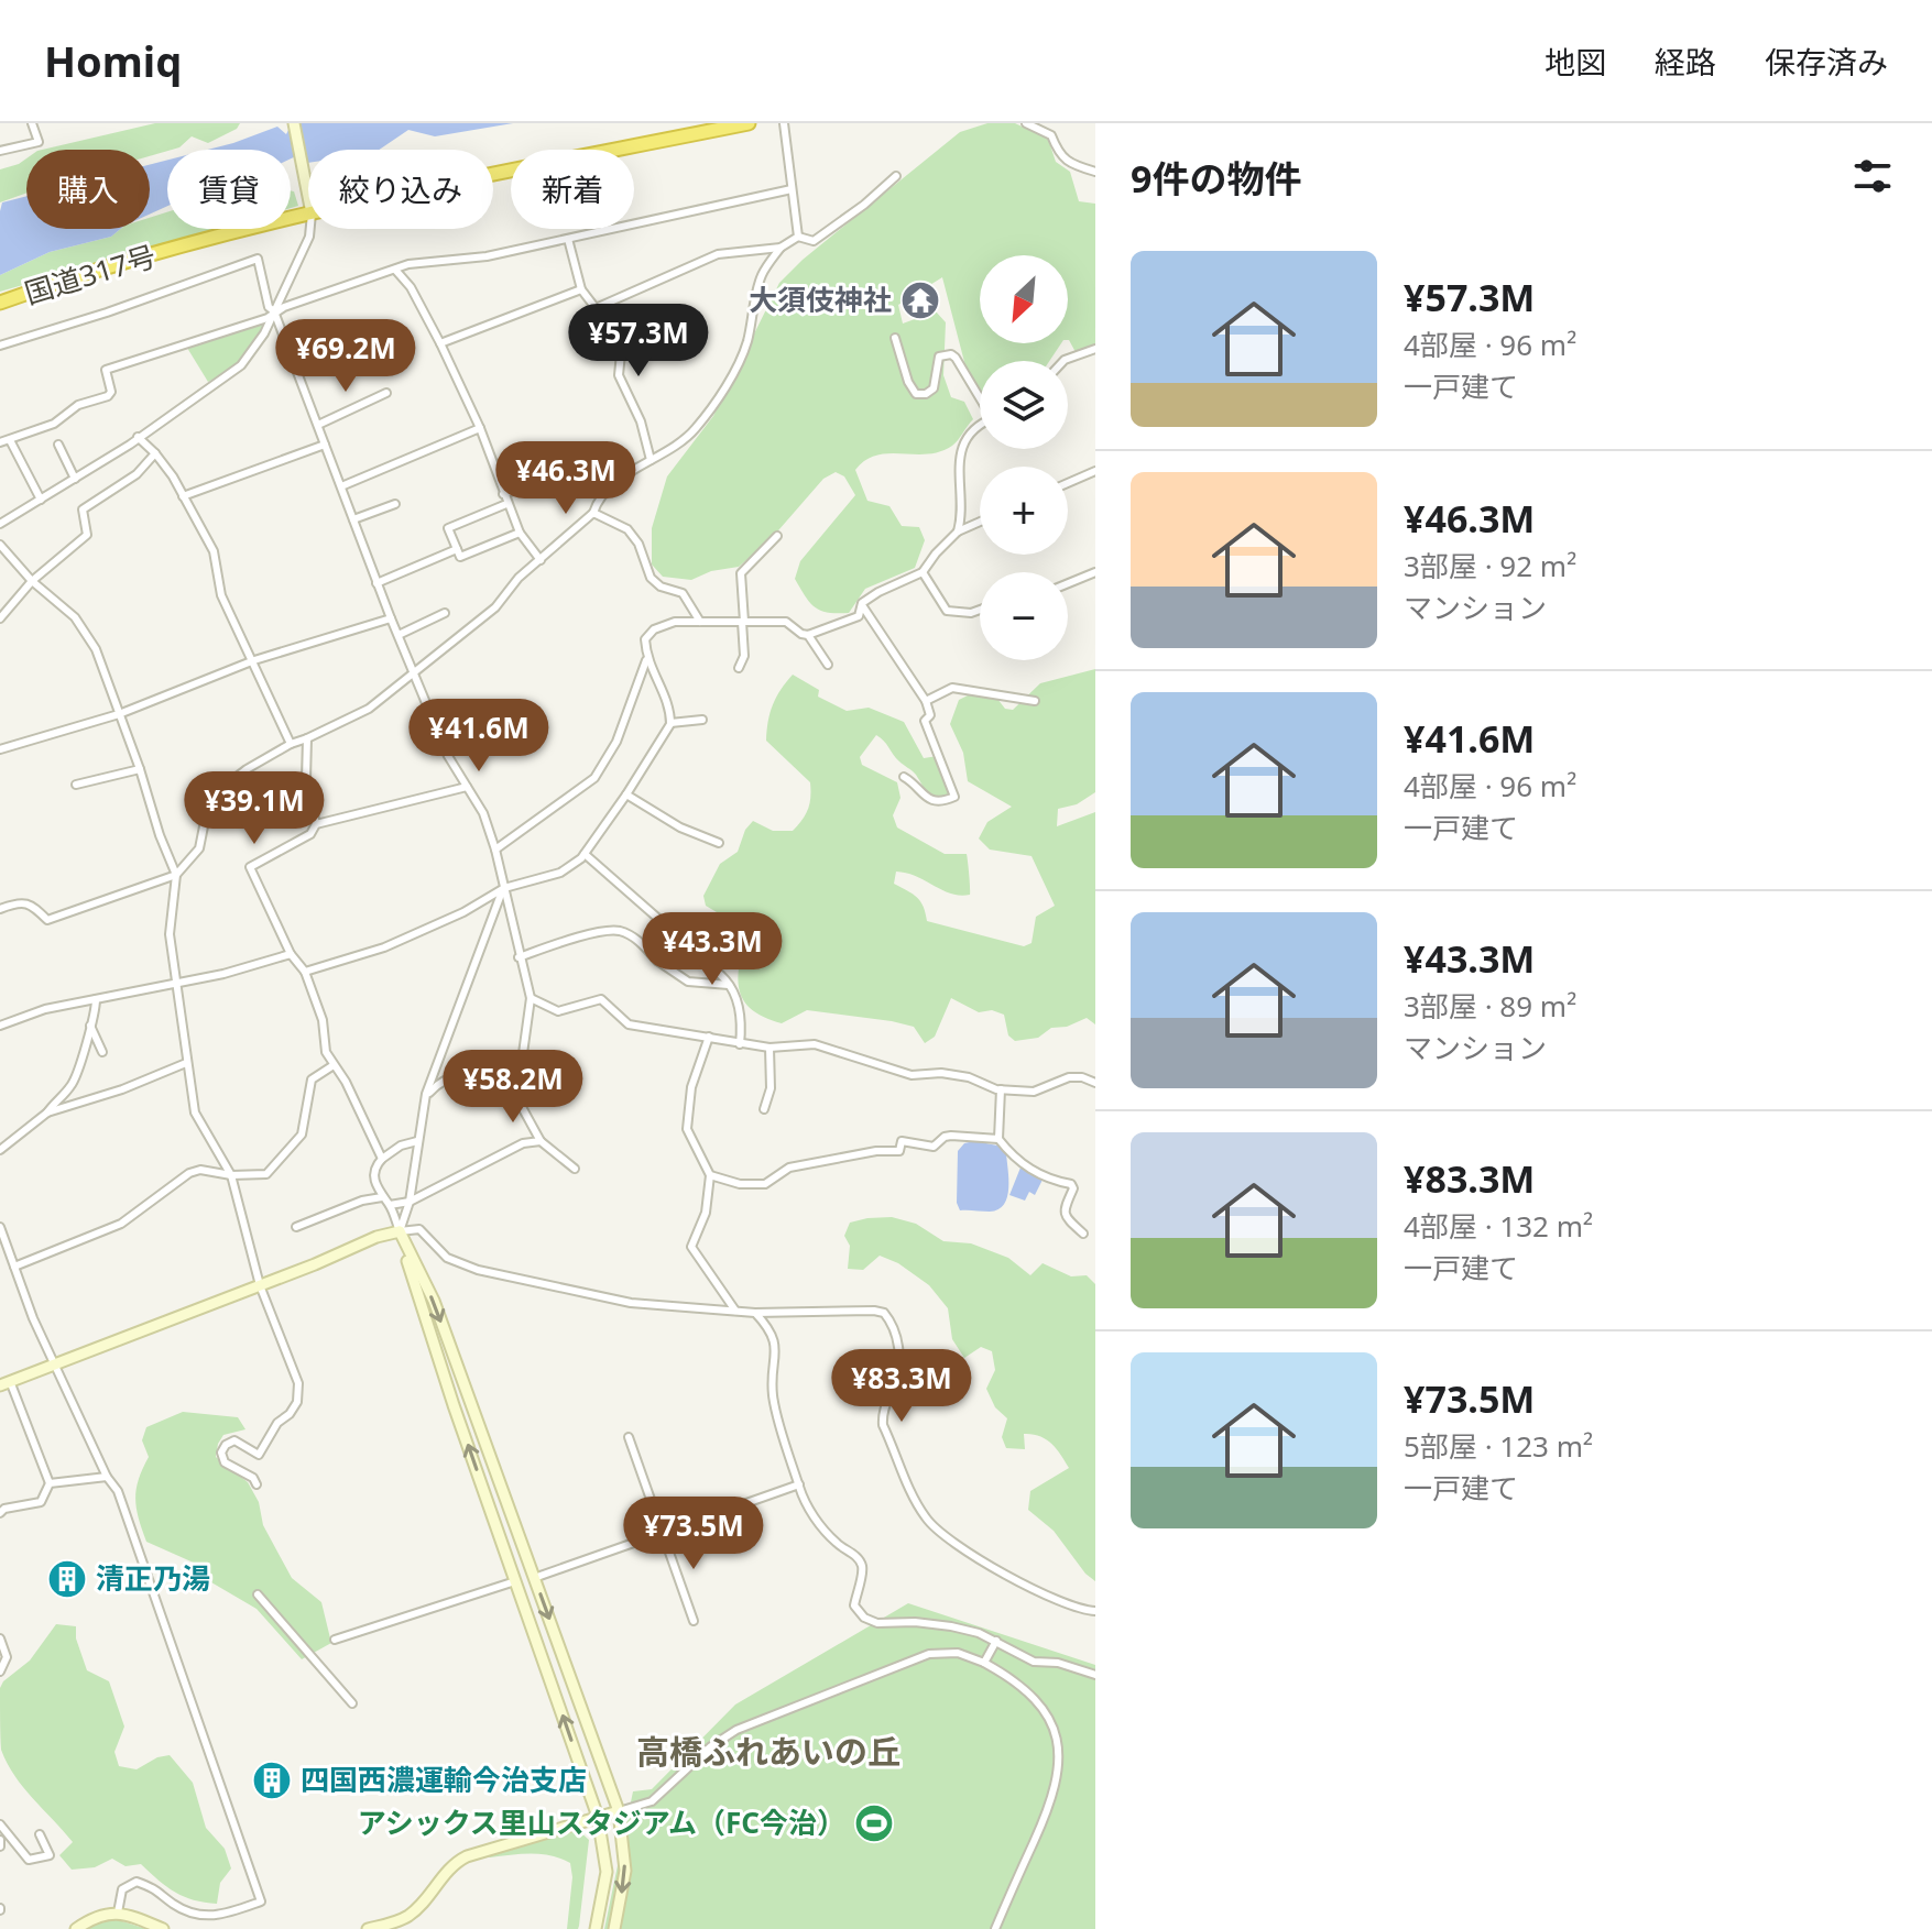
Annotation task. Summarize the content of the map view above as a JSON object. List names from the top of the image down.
{
  "streets": {
    "highway": ["国道317号"]
  },
  "districts": ["高橋ふれあいの丘"],
  "places": {
    "temple": ["大須伎神社"],
    "building": ["清正乃湯", "四国西濃運輸今治支店"],
    "sports": ["アシックス里山スタジアム（FC今治）"]
  },
  "north": "bottom left",
  "page": {
    "header": "Homiq",
    "nav": ["地図", "経路", "保存済み"],
    "heading": "9件の物件",
    "chip": [
      "購入",
      "賃貸",
      "絞り込み",
      "新着"
    ],
    "list": [
      {
        "name": "¥57.3M",
        "note": "4部屋 · 96 m² · 一戸建て"
      },
      {
        "name": "¥46.3M",
        "note": "3部屋 · 92 m² · マンション"
      },
      {
        "name": "¥41.6M",
        "note": "4部屋 · 96 m² · 一戸建て"
      },
      {
        "name": "¥43.3M",
        "note": "3部屋 · 89 m² · マンション"
      },
      {
        "name": "¥83.3M",
        "note": "4部屋 · 132 m² · 一戸建て"
      },
      {
        "name": "¥73.5M",
        "note": "5部屋 · 123 m² · 一戸建て"
      }
    ],
    "map_buttons": ["+", "−"],
    "price": [
      "¥57.3M",
      "¥69.2M",
      "¥46.3M",
      "¥41.6M",
      "¥39.1M",
      "¥43.3M",
      "¥58.2M",
      "¥83.3M",
      "¥73.5M"
    ]
  }
}
